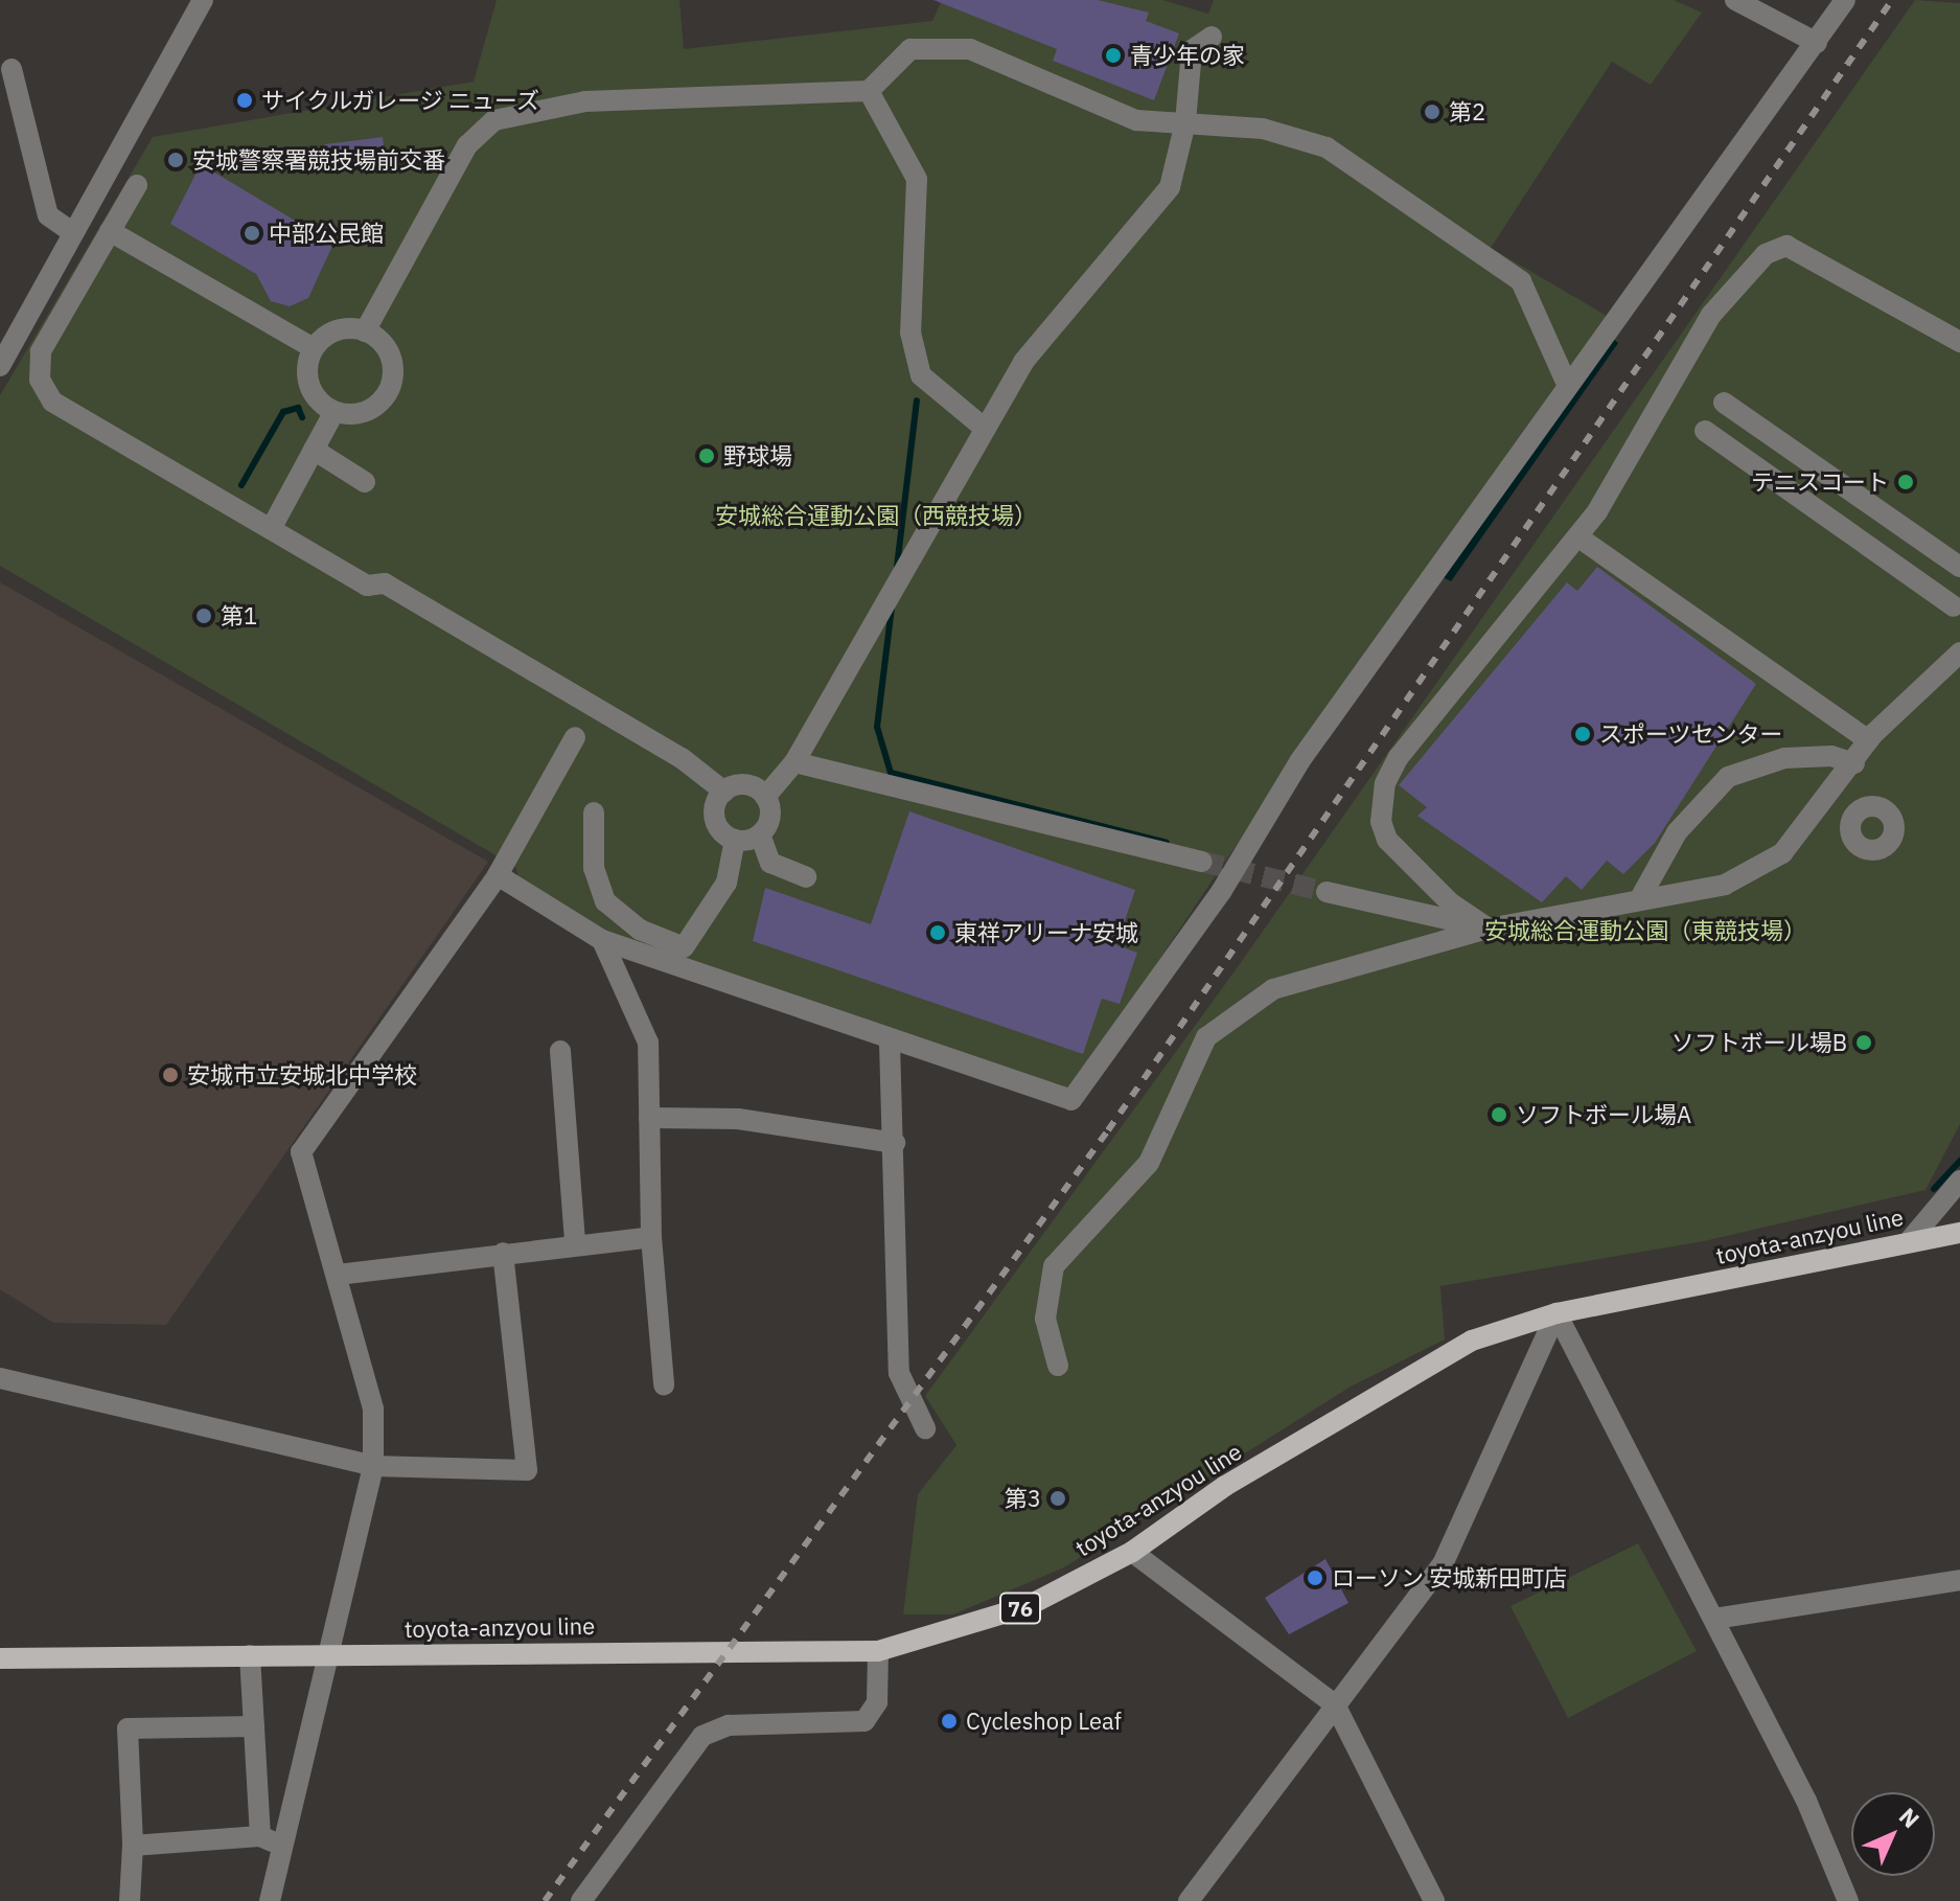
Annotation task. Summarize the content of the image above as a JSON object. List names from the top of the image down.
{
  "streets": {
    "main road": ["toyota-anzyou line", "76"]
  },
  "parks": ["安城総合運動公園（西競技場）", "安城総合運動公園（東競技場）"],
  "places": [
    "青少年の家",
    "サイクルガレージ ニューズ",
    "第2",
    "安城警察署競技場前交番",
    "中部公民館",
    "野球場",
    "テニスコート",
    "第1",
    "スポーツセンター",
    "東祥アリーナ安城",
    "ソフトボール場B",
    "安城市立安城北中学校",
    "ソフトボール場A",
    "第3",
    "ローソン 安城新田町店",
    "Cycleshop Leaf"
  ],
  "north": "top right"
}
